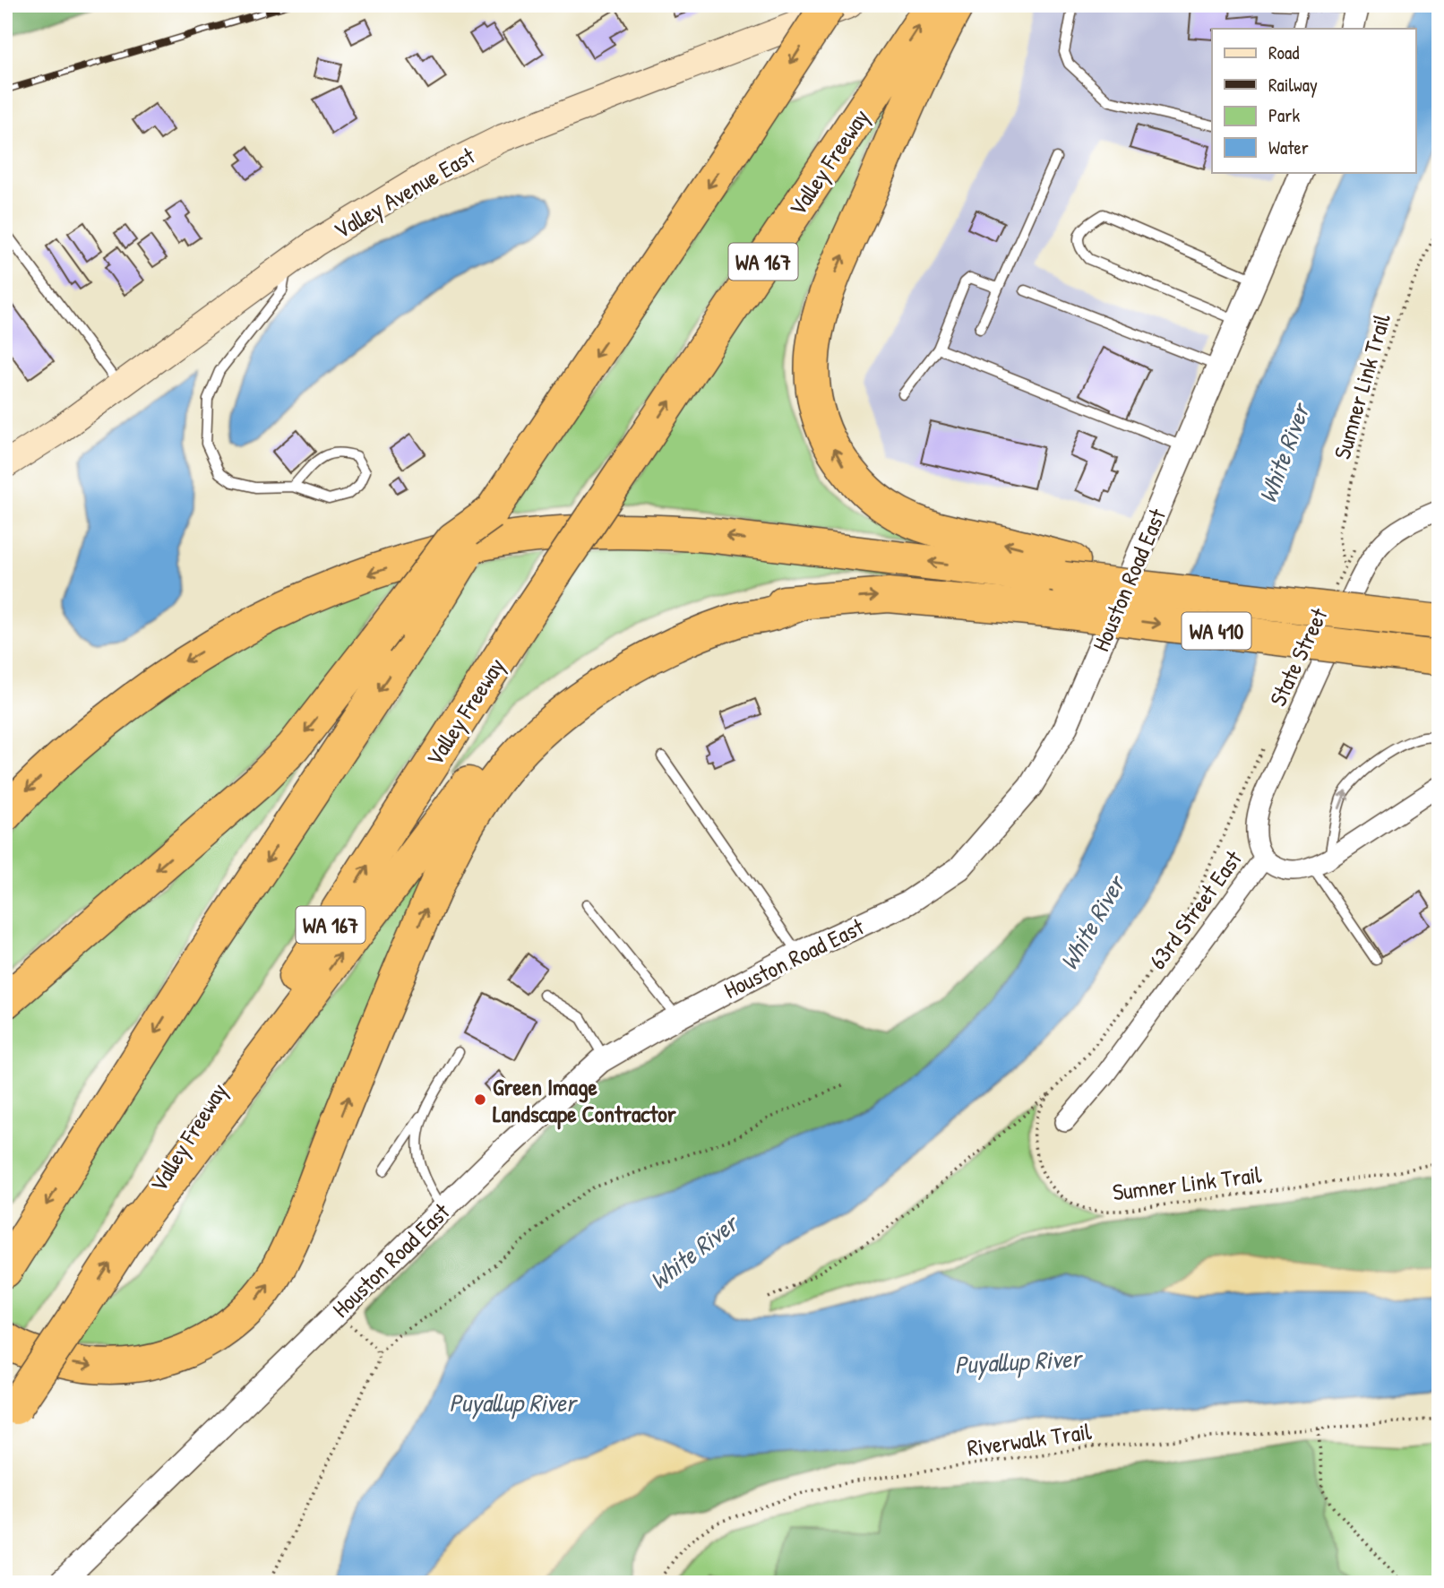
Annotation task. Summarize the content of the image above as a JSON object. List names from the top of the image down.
{
  "streets": {
    "highway": ["Valley Freeway", "WA 167", "WA 410"],
    "main road": ["Valley Avenue East"],
    "street": ["Houston Road East", "State Street", "63rd Street East"],
    "path": ["Sumner Link Trail", "Riverwalk Trail"]
  },
  "crossings": [
    ["State Street", "63rd Street East"]
  ],
  "water": ["White River", "Puyallup River"],
  "places": ["Green Image Landscape Contractor"],
  "legend": [
    "Road",
    "Railway",
    "Park",
    "Water"
  ]
}
